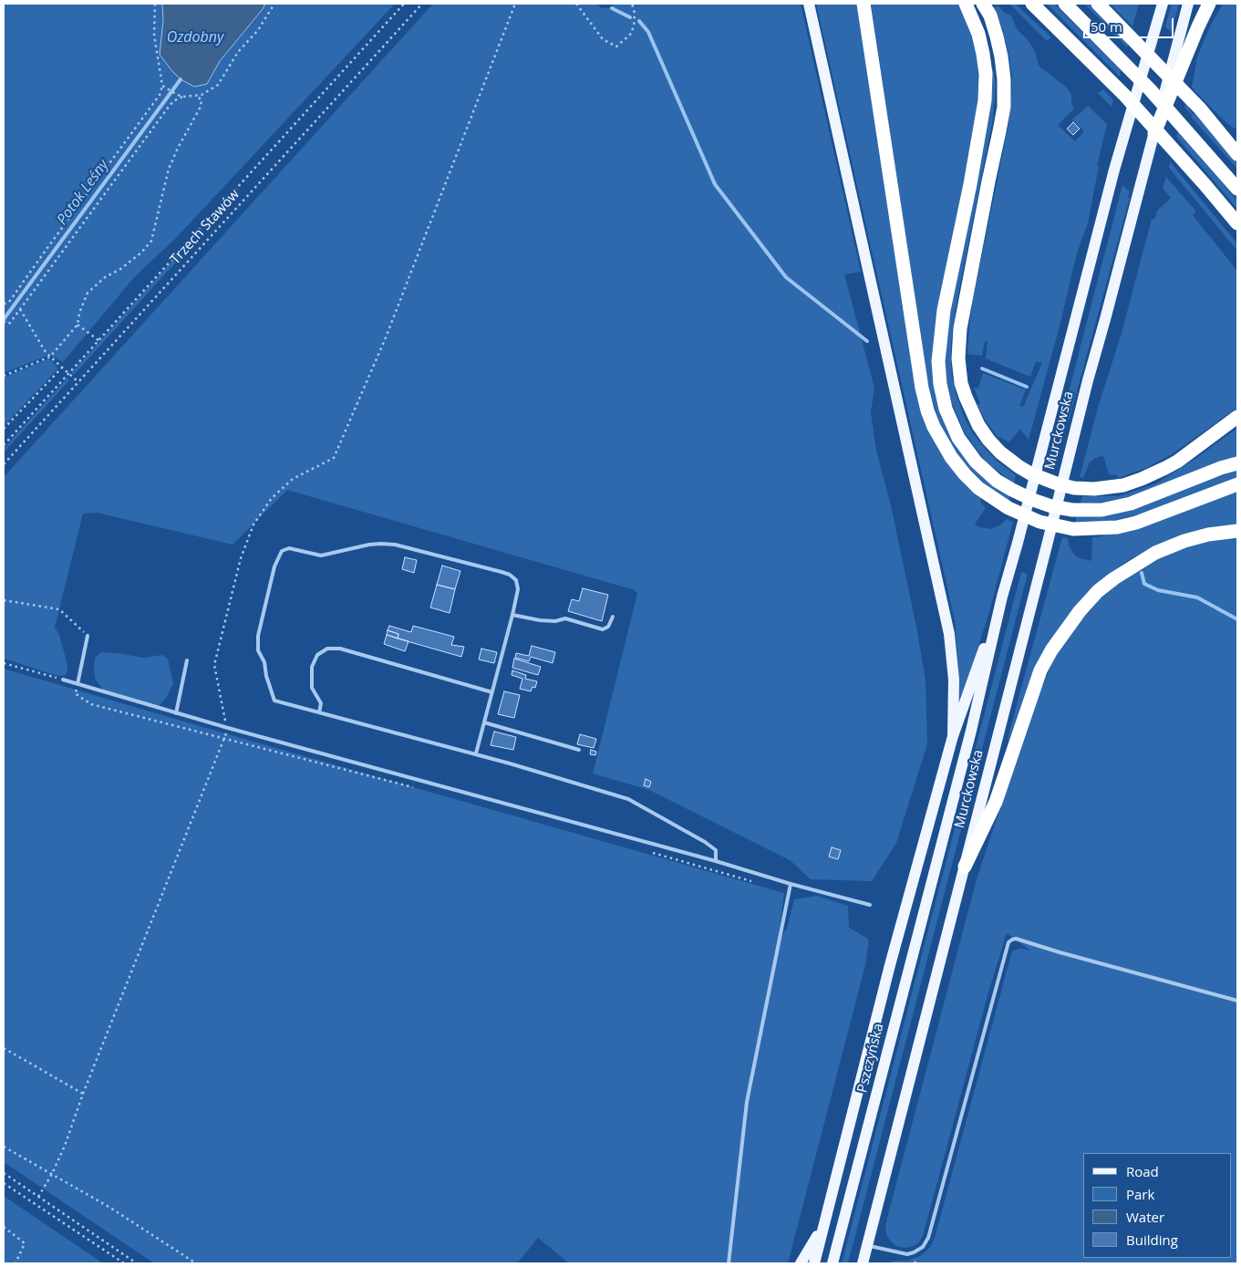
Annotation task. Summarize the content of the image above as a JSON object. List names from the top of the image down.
{
  "streets": {
    "main road": ["Murckowska", "Pszczyńska"],
    "path": ["Trzech Stawów"]
  },
  "crossings": [
    ["Murckowska", "Pszczyńska"]
  ],
  "water": ["Ozdobny", "Potok Leśny"],
  "legend": [
    "Road",
    "Park",
    "Water",
    "Building"
  ],
  "scale_bar": "50 m"
}
